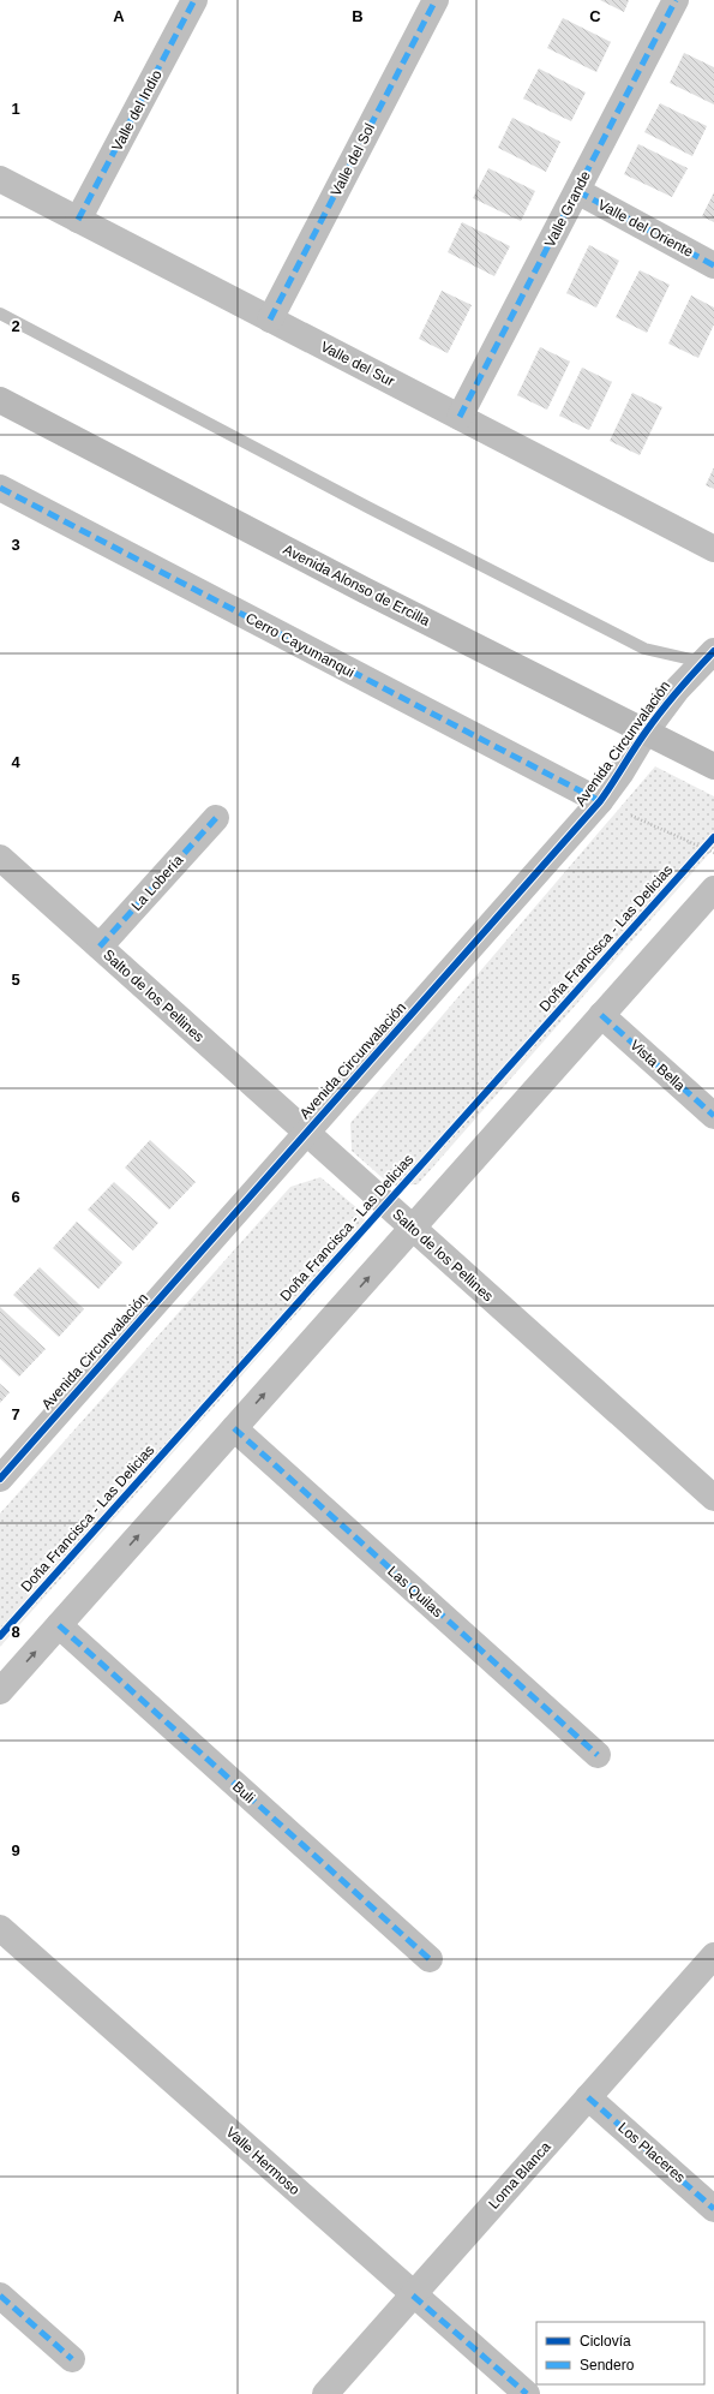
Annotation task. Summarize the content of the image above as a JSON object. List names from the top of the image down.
{
  "streets": {
    "main road": ["Avenida Alonso de Ercilla"],
    "street": [
      "Valle del Indio",
      "Valle del Sol",
      "Valle Grande",
      "Valle del Oriente",
      "Valle del Sur",
      "Cerro Cayumanqui",
      "Avenida Circunvalación",
      "La Lobería",
      "Salto de los Pellines",
      "Vista Bella",
      "Las Quilas",
      "Buli",
      "Los Placeres",
      "Valle Hermoso",
      "Loma Blanca"
    ],
    "cycle path": ["Doña Francisca - Las Delicias"]
  },
  "crossings": [
    ["Valle del Indio", "Valle del Sur"],
    ["Valle del Sol", "Valle del Sur"],
    ["Valle Grande", "Valle del Oriente"],
    ["Valle Grande", "Valle del Sur"],
    ["Avenida Alonso de Ercilla", "Avenida Circunvalación"],
    ["Cerro Cayumanqui", "Avenida Circunvalación"],
    ["Avenida Circunvalación", "Salto de los Pellines"],
    ["La Lobería", "Salto de los Pellines"],
    ["Los Placeres", "Loma Blanca"],
    ["Valle Hermoso", "Loma Blanca"]
  ],
  "legend": ["Ciclovía", "Sendero"],
  "grid": {
    "columns": ["A", "B", "C"],
    "rows": [
      "1",
      "2",
      "3",
      "4",
      "5",
      "6",
      "7",
      "8",
      "9"
    ]
  }
}
